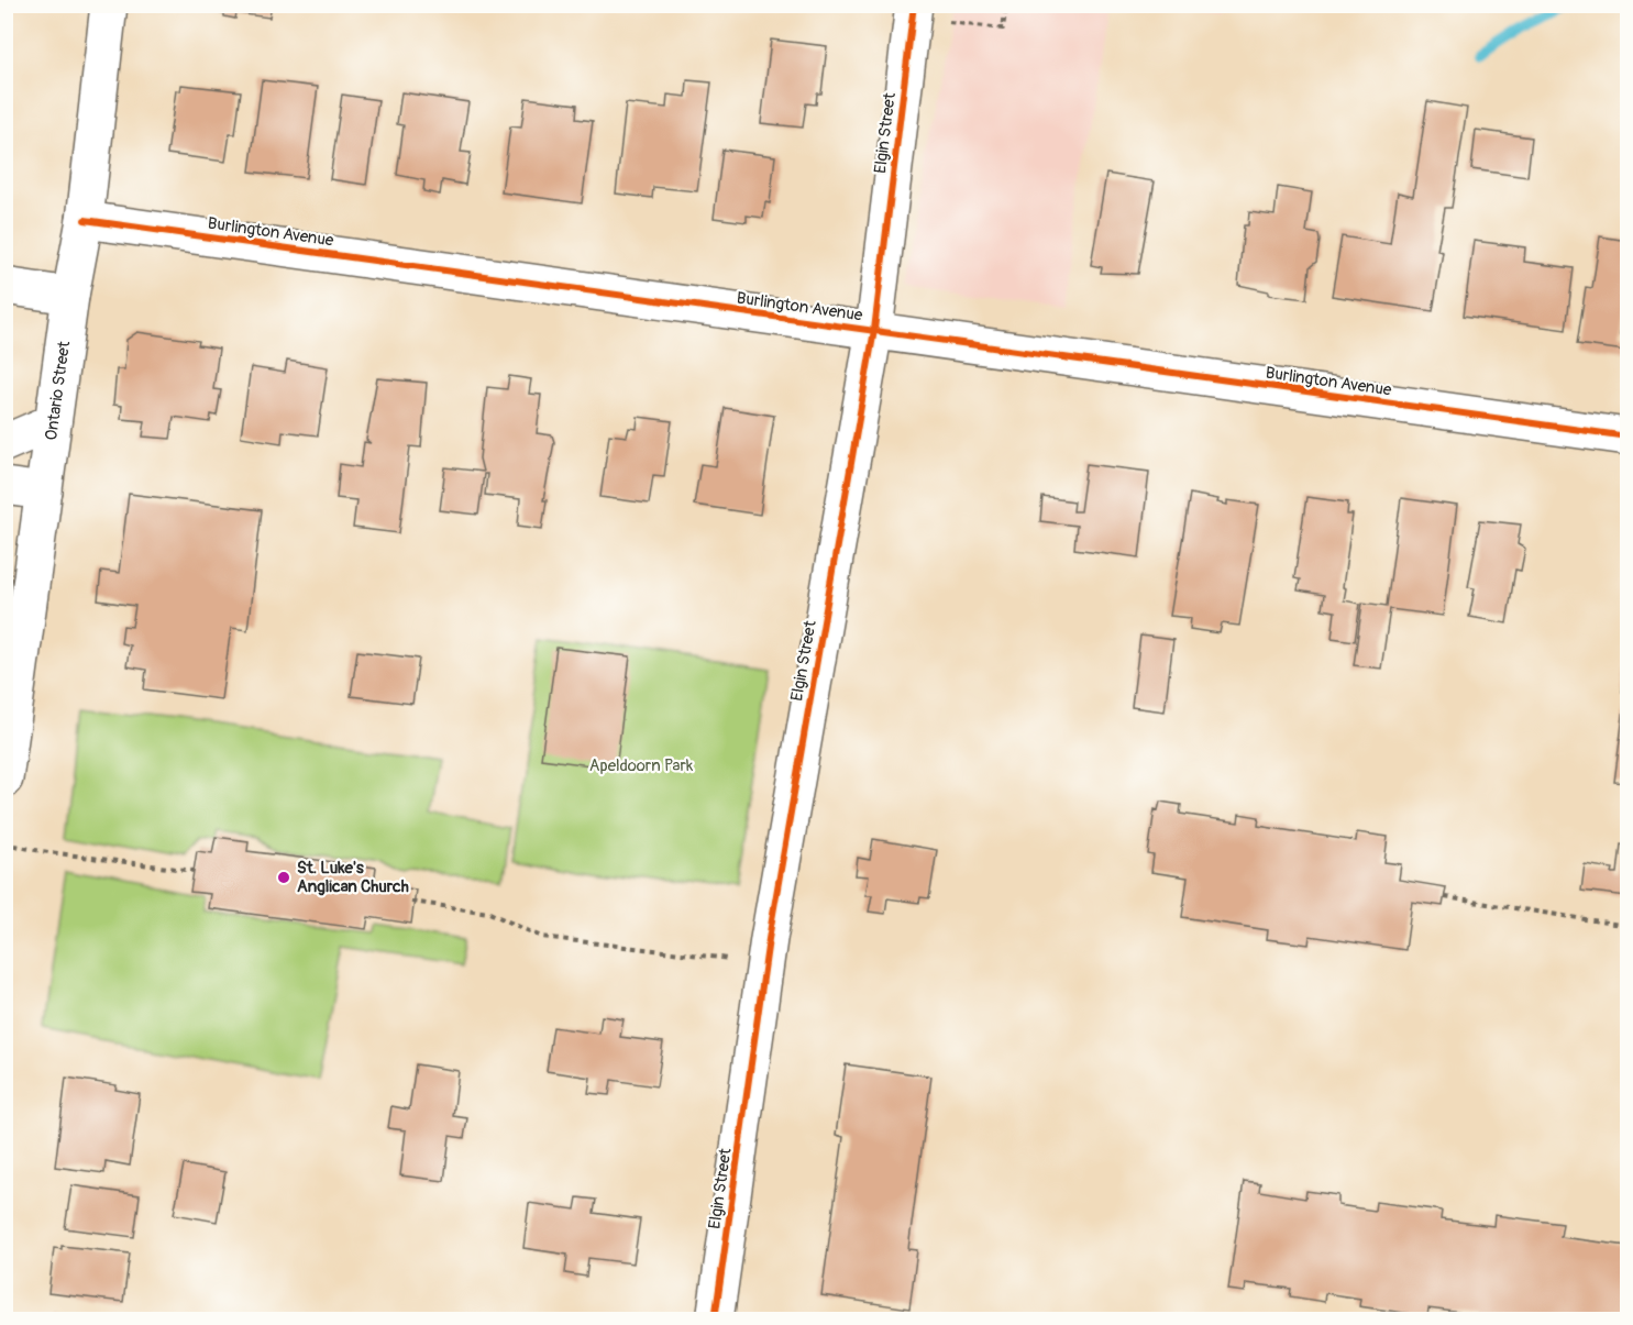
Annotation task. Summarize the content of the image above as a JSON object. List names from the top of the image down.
{
  "streets": {
    "street": ["Elgin Street", "Burlington Avenue", "Ontario Street"]
  },
  "crossings": [
    ["Elgin Street", "Burlington Avenue"],
    ["Burlington Avenue", "Ontario Street"]
  ],
  "parks": ["Apeldoorn Park"],
  "places": ["St. Luke's Anglican Church"]
}
